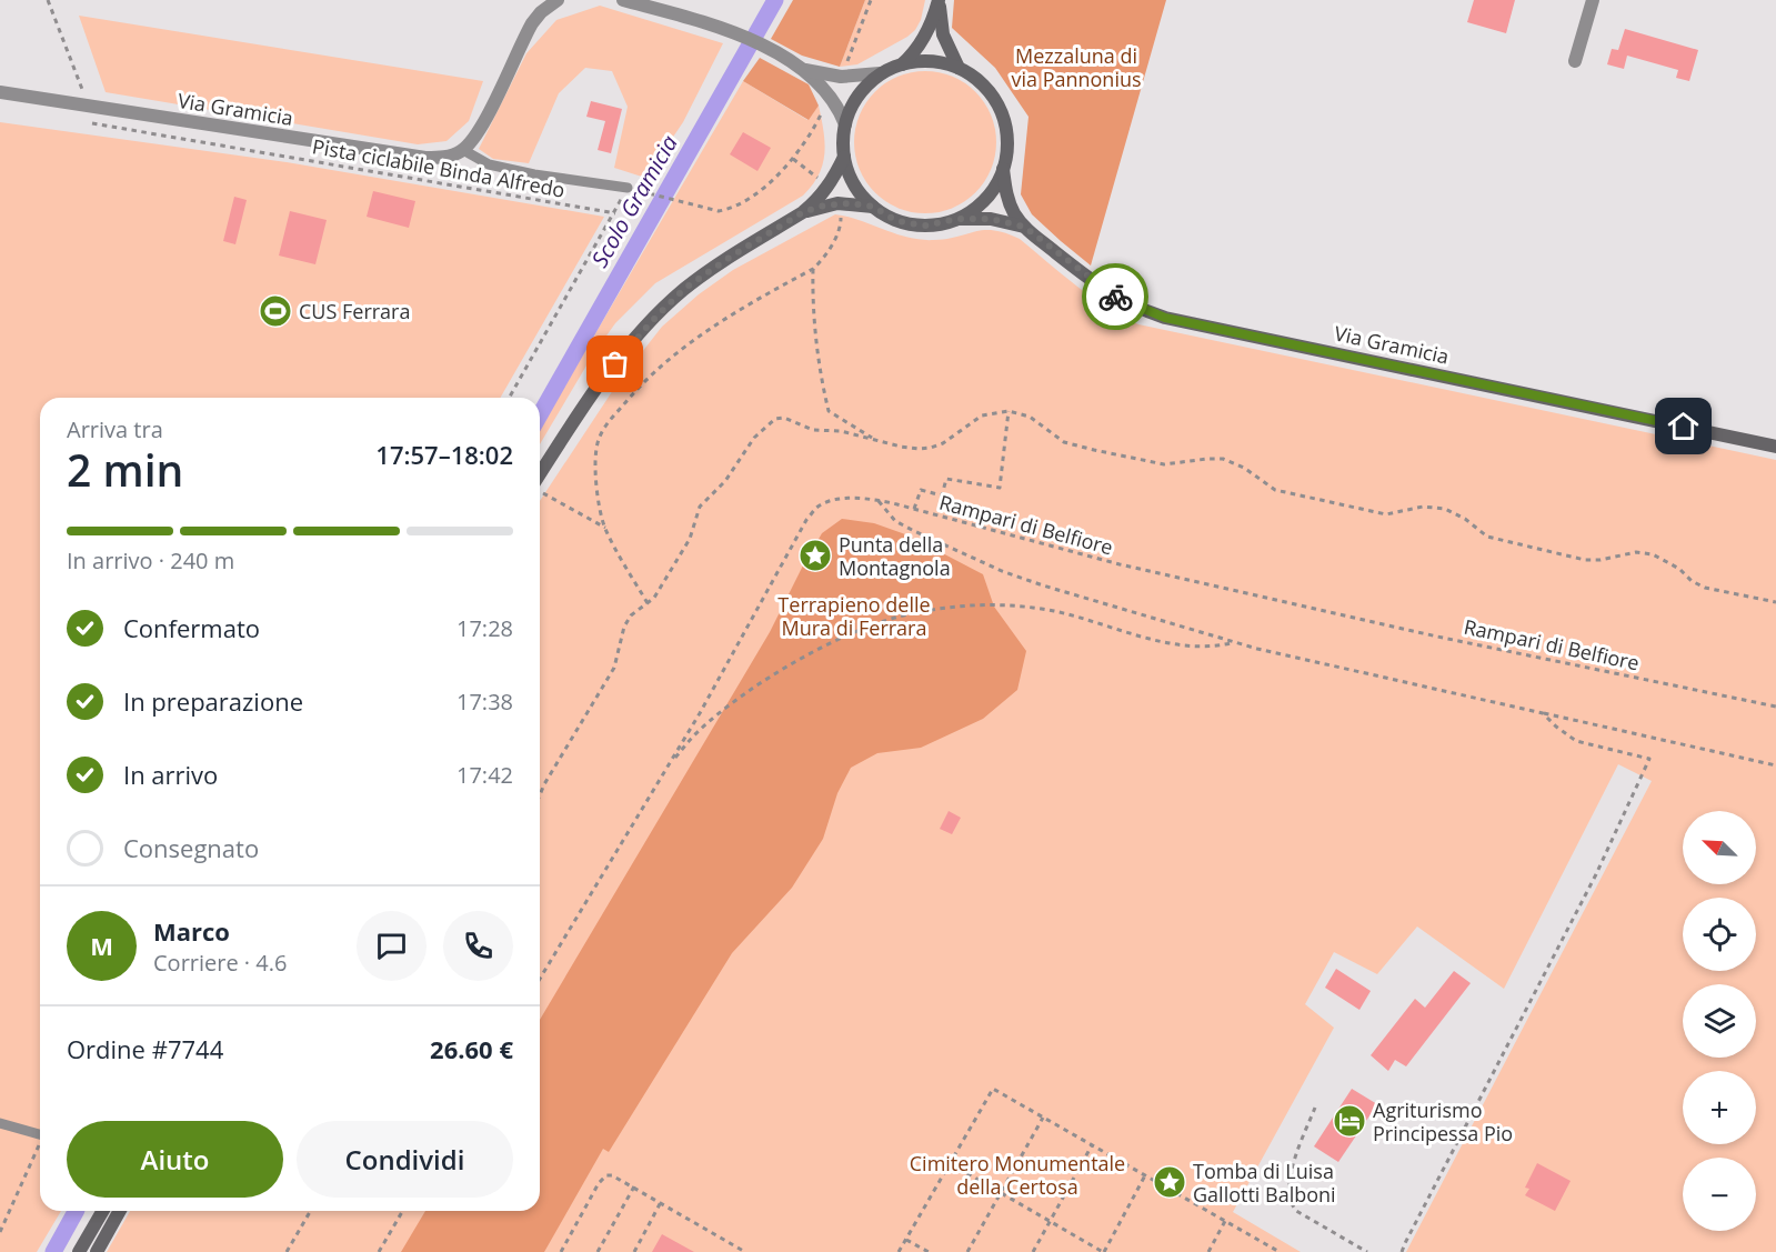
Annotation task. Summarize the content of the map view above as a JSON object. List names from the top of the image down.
{
  "streets": {
    "main road": ["Via Gramicia"],
    "path": ["Pista ciclabile Binda Alfredo", "Rampari di Belfiore"]
  },
  "crossings": [
    ["Via Gramicia", "Pista ciclabile Binda Alfredo"]
  ],
  "water": ["Scolo Gramicia"],
  "parks": ["Mezzaluna di via Pannonius", "Terrapieno delle Mura di Ferrara", "Cimitero Monumentale della Certosa"],
  "places": {
    "sports": ["CUS Ferrara"],
    "place": ["Punta della Montagnola", "Tomba di Luisa Gallotti Balboni"],
    "hotel": ["Agriturismo Principessa Pio"]
  },
  "north": "top left",
  "page": {
    "heading": ["2 min", "Arriva tra", "17:57–18:02"],
    "panel": [
      "Marco",
      "Corriere · 4.6",
      "Ordine #7744",
      "26.60 €"
    ],
    "bar": "In arrivo · 240 m",
    "list": [
      ["Confermato", "17:28"],
      ["In preparazione", "17:38"],
      ["In arrivo", "17:42"],
      "Consegnato"
    ],
    "map_buttons": ["+", "−"],
    "round": "M",
    "buttons": ["Aiuto", "Condividi"]
  }
}
